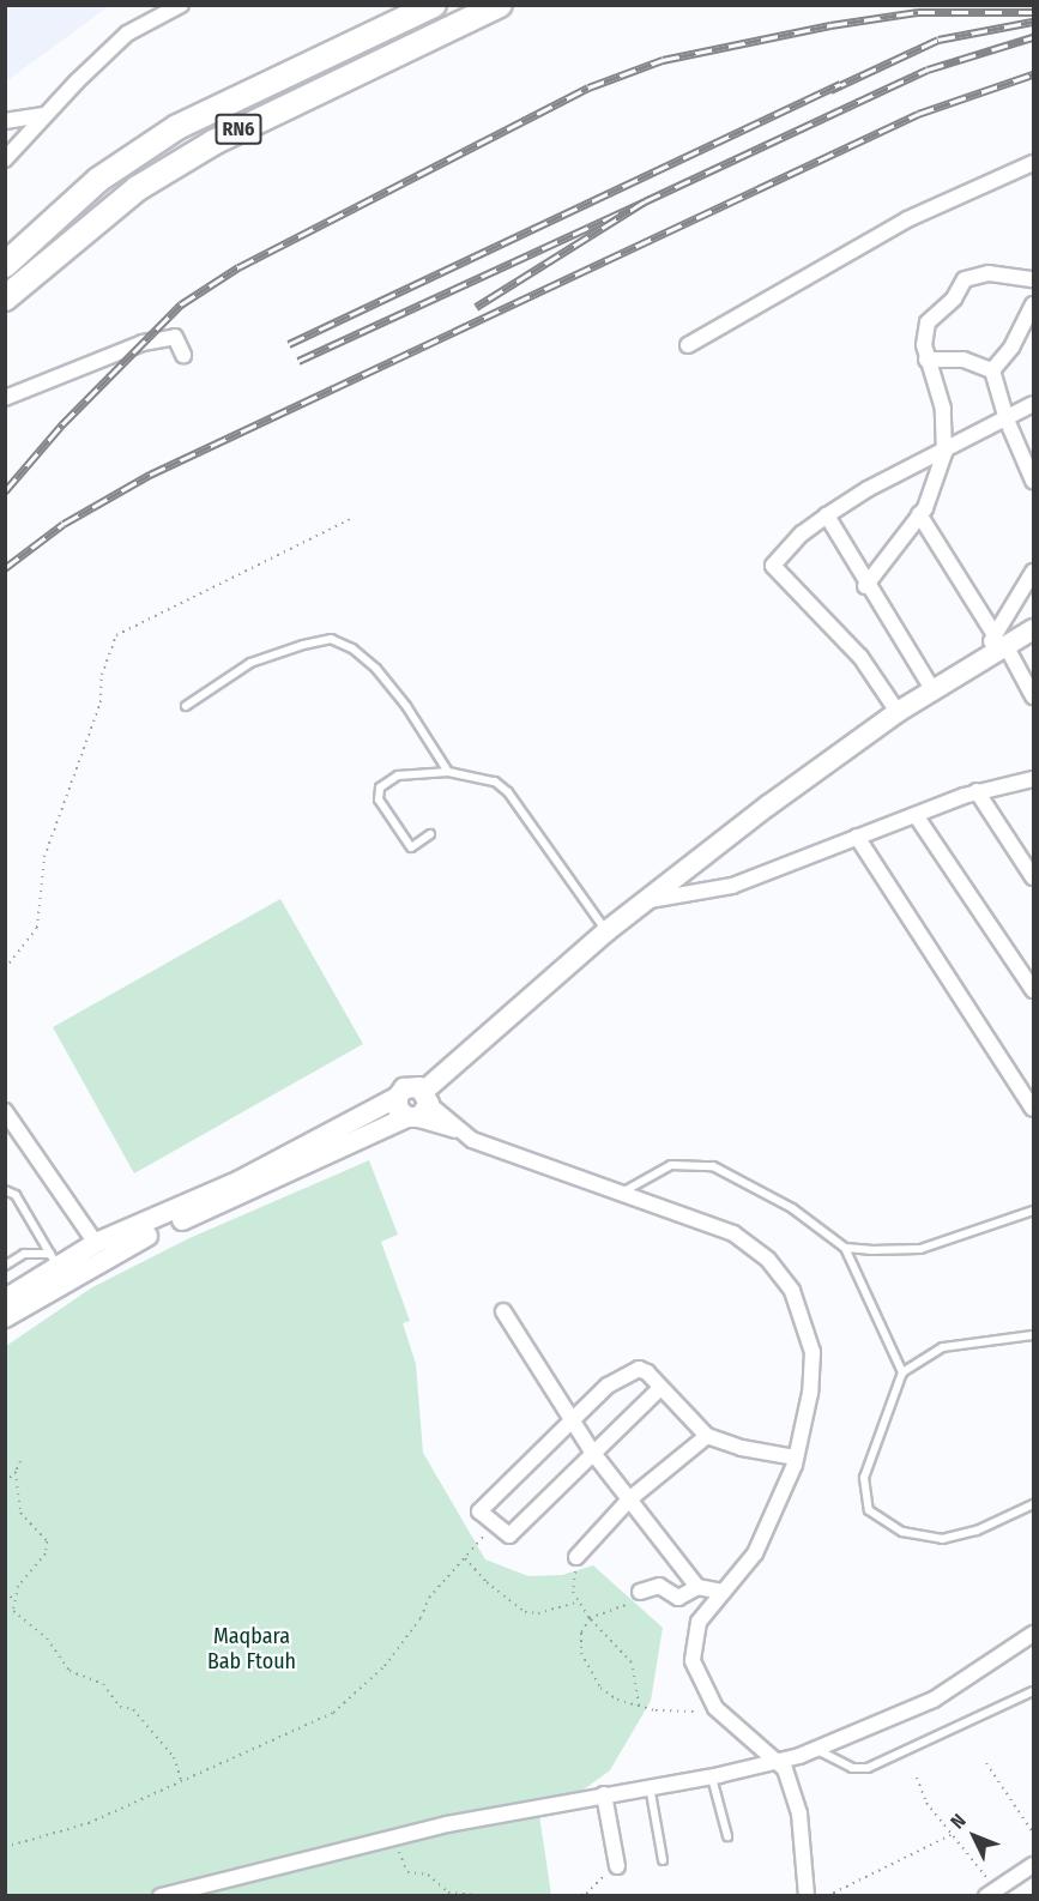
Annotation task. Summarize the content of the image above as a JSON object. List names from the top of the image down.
{
  "streets": {
    "main road": ["RN6"]
  },
  "parks": ["Maqbara Bab Ftouh"],
  "north": "top left"
}
